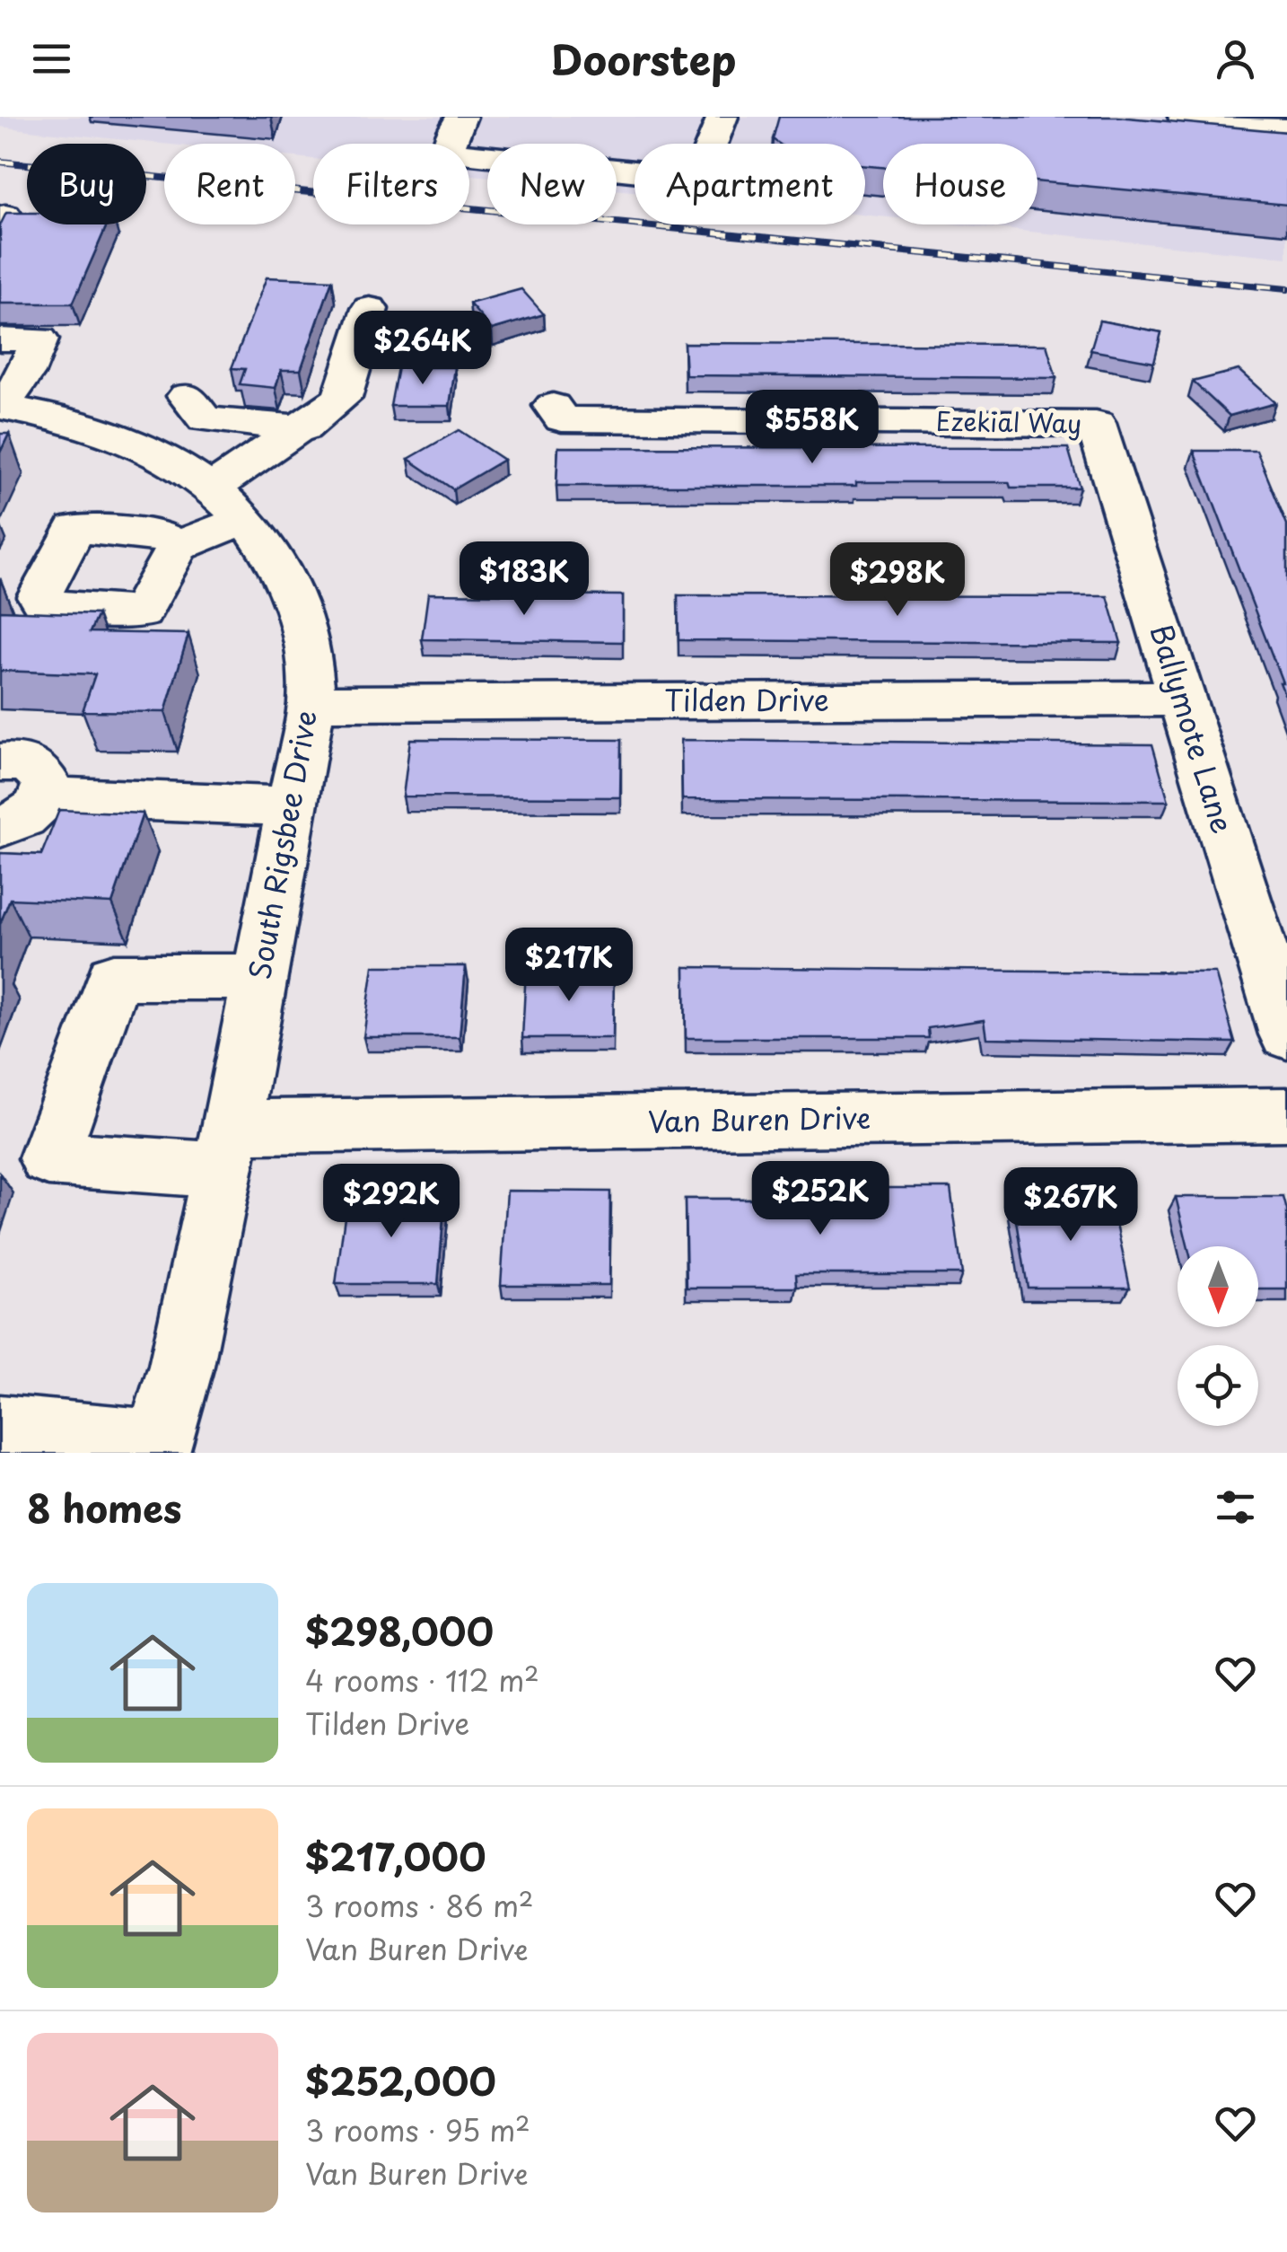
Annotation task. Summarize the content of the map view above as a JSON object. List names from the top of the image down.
{
  "streets": {
    "street": [
      "Ezekial Way",
      "Tilden Drive",
      "Ballymote Lane",
      "South Rigsbee Drive",
      "Van Buren Drive"
    ]
  },
  "crossings": [
    ["Ezekial Way", "Ballymote Lane"],
    ["Tilden Drive", "Ballymote Lane"],
    ["Tilden Drive", "South Rigsbee Drive"],
    ["South Rigsbee Drive", "Van Buren Drive"]
  ],
  "north": "bottom",
  "page": {
    "header": "Doorstep",
    "chip": [
      "Buy",
      "Rent",
      "Filters",
      "New",
      "Apartment",
      "House"
    ],
    "price": [
      "$264K",
      "$558K",
      "$183K",
      "$298K",
      "$217K",
      "$252K",
      "$292K",
      "$267K"
    ],
    "heading": "8 homes",
    "list": [
      {
        "name": "$298,000",
        "note": "4 rooms · 112 m² · Tilden Drive"
      },
      {
        "name": "$217,000",
        "note": "3 rooms · 86 m² · Van Buren Drive"
      },
      {
        "name": "$252,000",
        "note": "3 rooms · 95 m² · Van Buren Drive"
      }
    ]
  }
}
